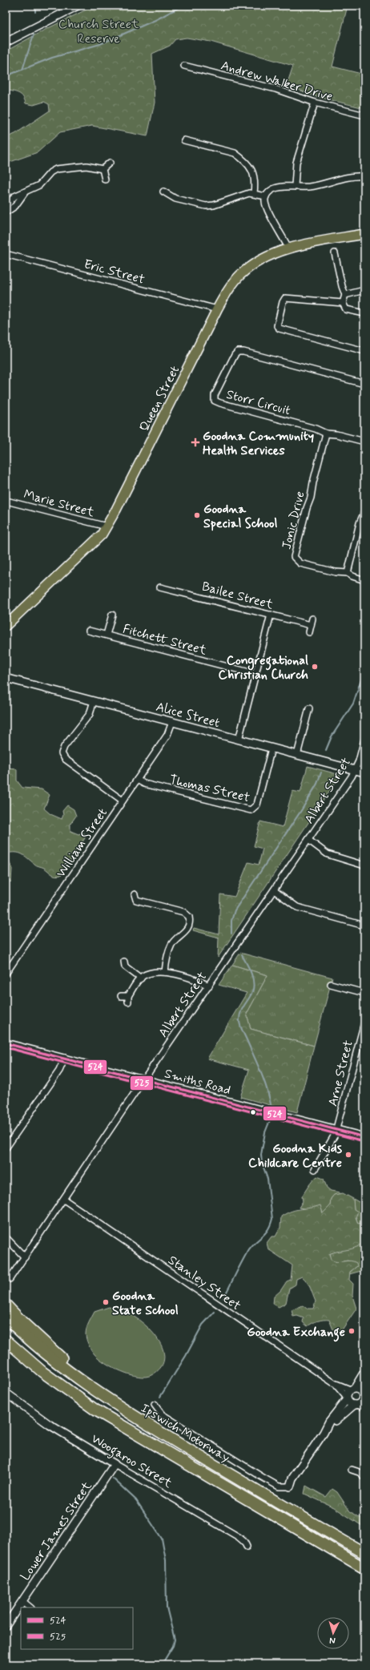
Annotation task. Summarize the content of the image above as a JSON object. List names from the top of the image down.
{
  "streets": {
    "highway": ["Ipswich Motorway"],
    "main road": ["Queen Street"],
    "street": [
      "Andrew Walker Drive",
      "Eric Street",
      "Storr Circuit",
      "Marie Street",
      "Jonic Drive",
      "Bailee Street",
      "Fitchett Street",
      "Alice Street",
      "Thomas Street",
      "Albert Street",
      "William Street",
      "Arne Street",
      "Smiths Road",
      "Stanley Street",
      "Woogaroo Street",
      "Lower James Street"
    ]
  },
  "crossings": [
    ["Eric Street", "Queen Street"],
    ["Queen Street", "Marie Street"],
    ["Storr Circuit", "Jonic Drive"],
    ["Alice Street", "Thomas Street"],
    ["Alice Street", "Albert Street"],
    ["Alice Street", "William Street"],
    ["Thomas Street", "William Street"],
    ["Albert Street", "Smiths Road"],
    ["Albert Street", "Stanley Street"],
    ["Arne Street", "Smiths Road"],
    ["Woogaroo Street", "Lower James Street"]
  ],
  "parks": ["Church Street Reserve"],
  "places": {
    "health": ["Goodna Community Health Services"],
    "other": [
      "Goodna Special School",
      "Congregational Christian Church",
      "Goodna Kids Childcare Centre",
      "Goodna State School",
      "Goodna Exchange"
    ]
  },
  "lines": ["transit line 524", "transit line 525"],
  "legend": ["524", "525"],
  "north": "bottom"
}
